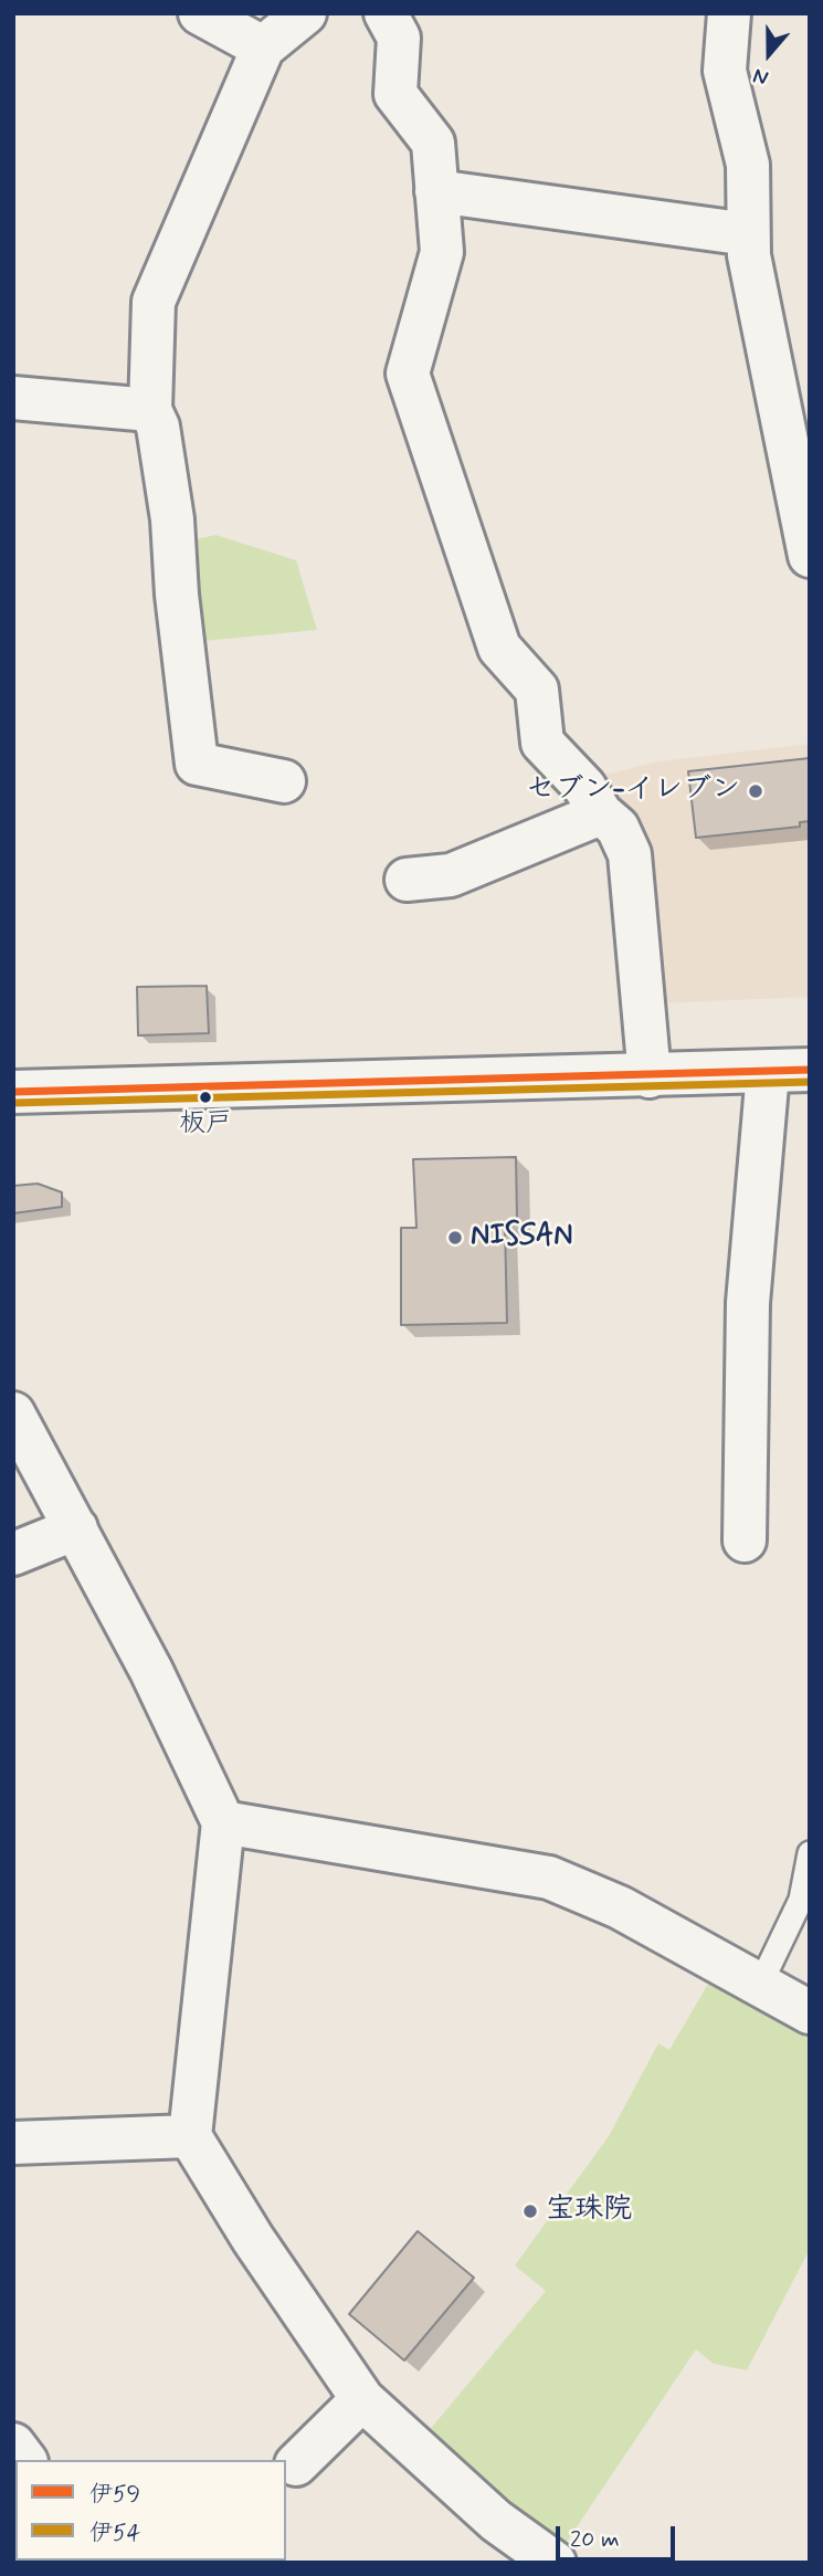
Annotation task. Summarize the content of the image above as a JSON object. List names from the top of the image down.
{
  "places": [
    "セブン-イレブン",
    "板戸",
    "NISSAN",
    "宝珠院"
  ],
  "lines": ["transit line 伊59", "transit line 伊54"],
  "legend": ["伊59", "伊54"],
  "scale_bar": "20 m",
  "north": "bottom"
}
